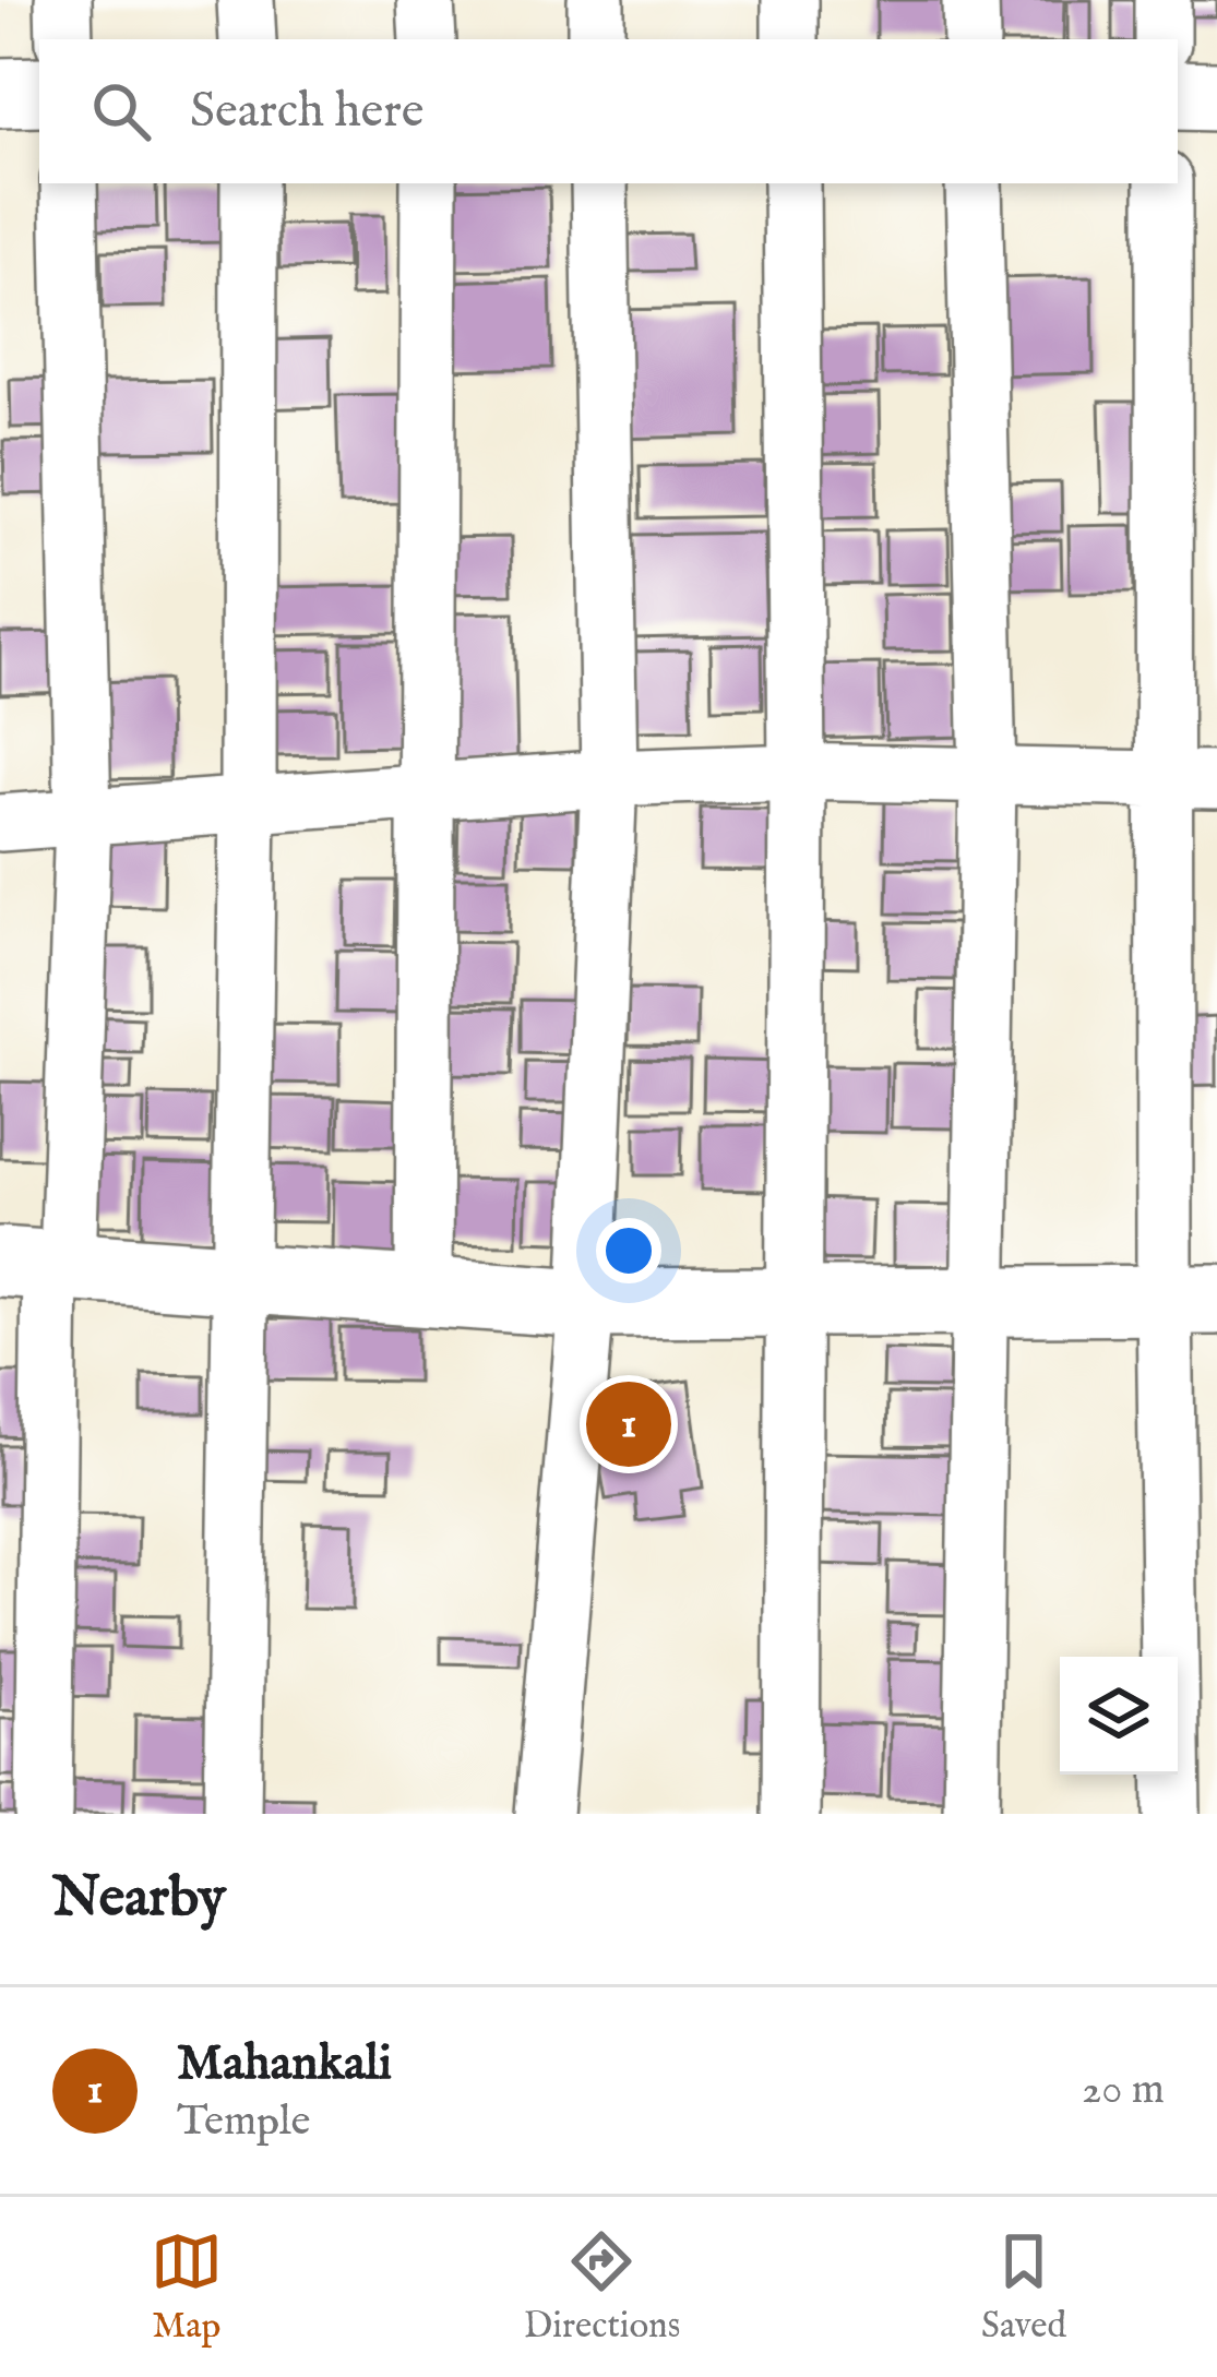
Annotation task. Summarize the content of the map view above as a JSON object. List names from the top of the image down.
{
  "page": {
    "search": "Search here",
    "pins": "1",
    "heading": "Nearby",
    "list": [
      {
        "mark": "1",
        "name": "Mahankali",
        "note": "Temple",
        "value": "20 m"
      }
    ],
    "nav": ["Map", "Directions", "Saved"]
  }
}
